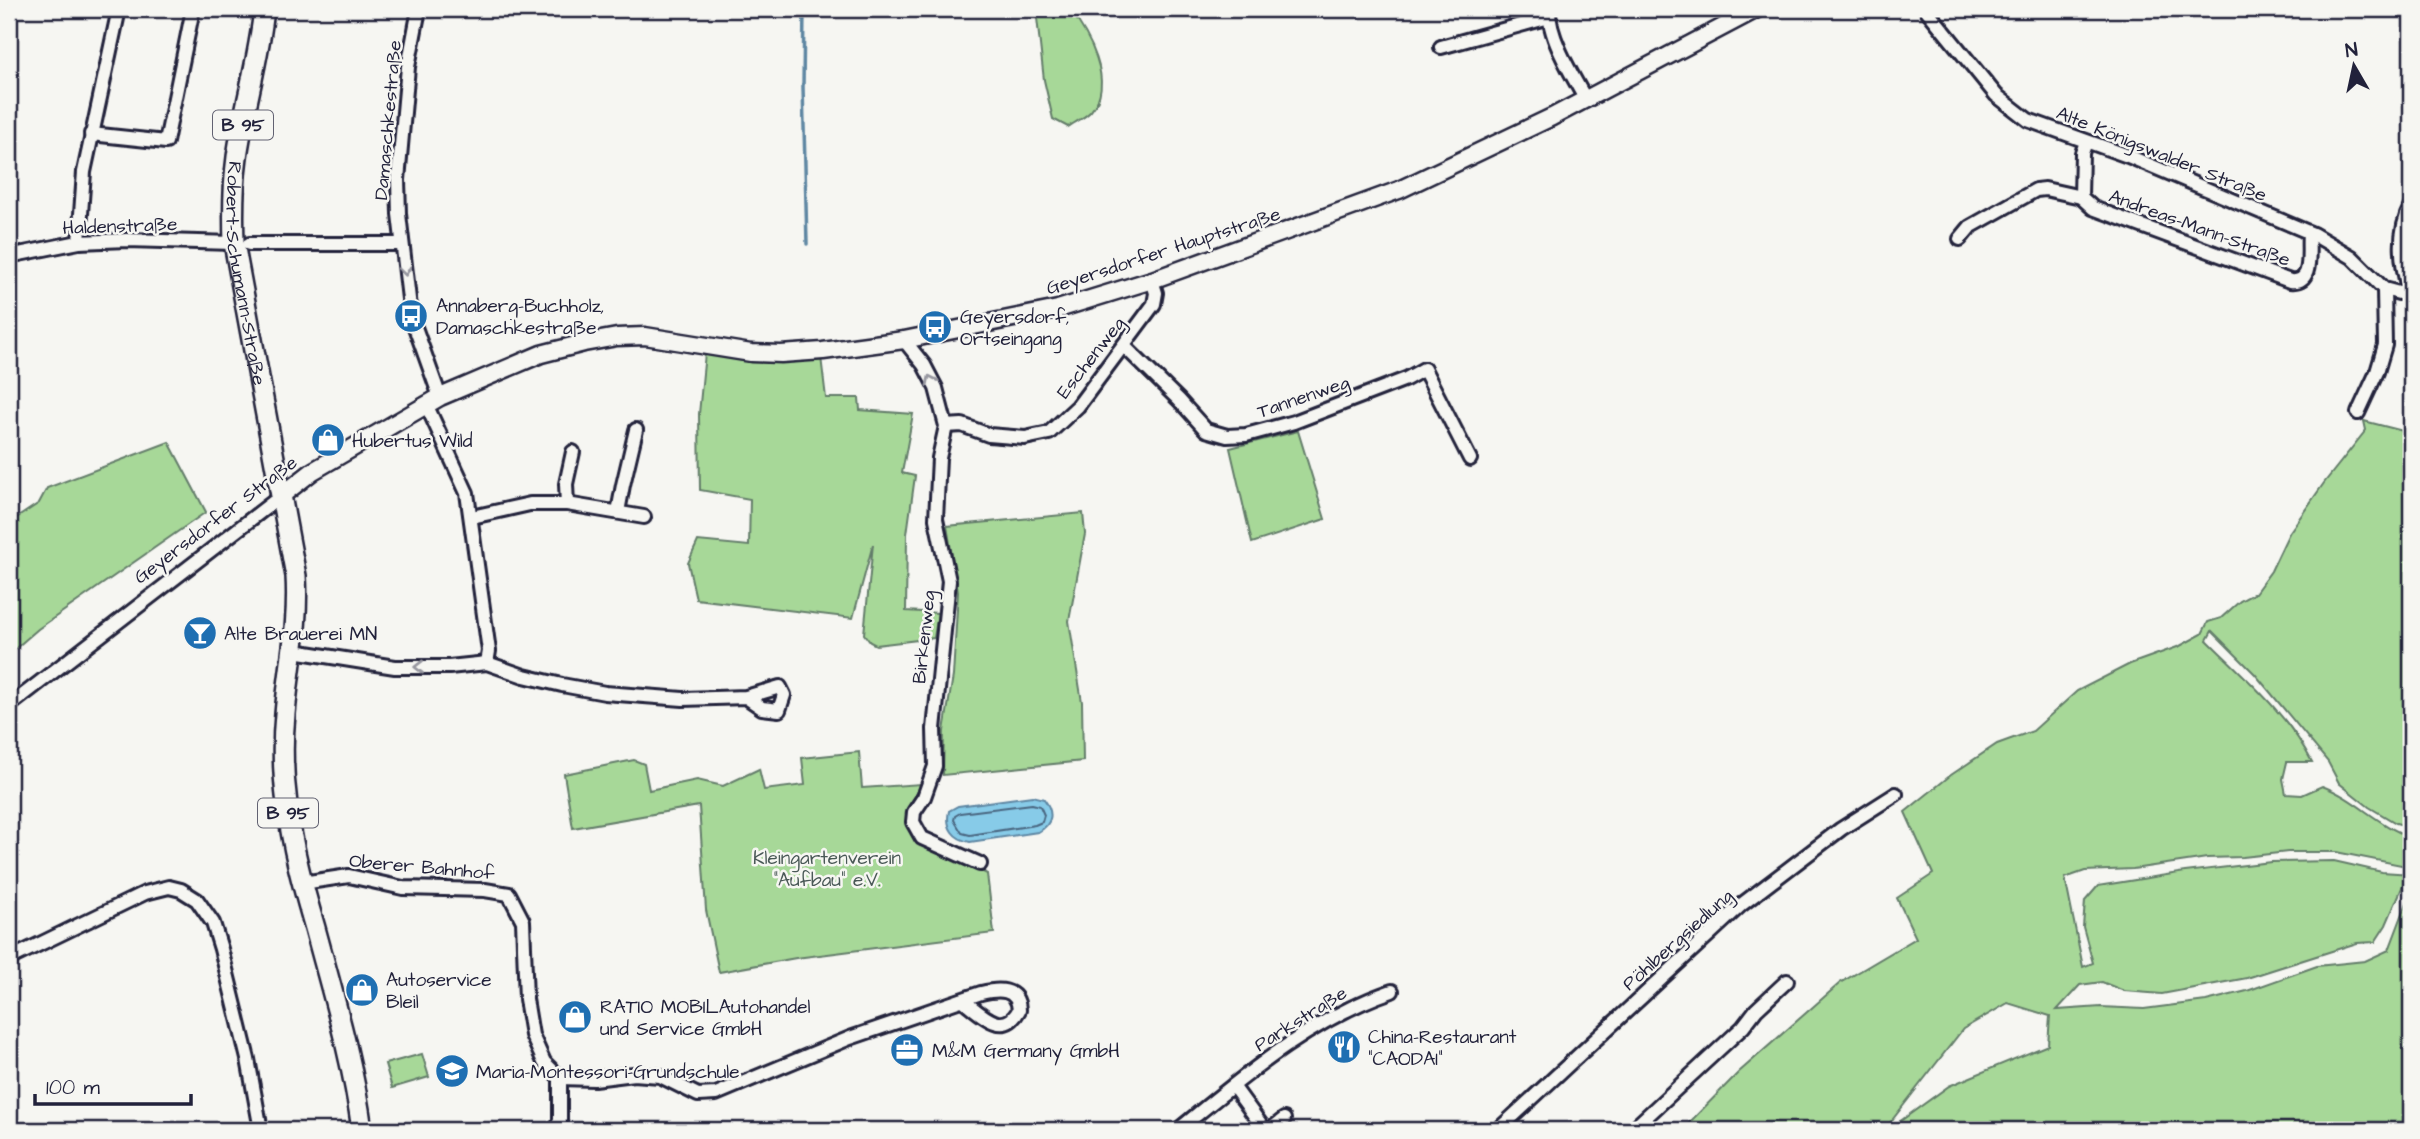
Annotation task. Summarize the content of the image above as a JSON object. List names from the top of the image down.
{
  "streets": {
    "main road": [
      "B 95",
      "Geyersdorfer Hauptstraße",
      "Robert-Schumann-Straße",
      "Geyersdorfer Straße"
    ],
    "street": [
      "Damaschkestraße",
      "Alte Königswalder Straße",
      "Haldenstraße",
      "Andreas-Mann-Straße",
      "Eschenweg",
      "Tannenweg",
      "Birkenweg",
      "Oberer Bahnhof",
      "Pöhlbergsiedlung",
      "Parkstraße"
    ]
  },
  "crossings": [
    ["Damaschkestraße", "Haldenstraße"],
    ["Damaschkestraße", "Geyersdorfer Straße"],
    ["B 95", "Robert-Schumann-Straße"],
    ["B 95", "Geyersdorfer Straße"],
    ["B 95", "Oberer Bahnhof"],
    ["Alte Königswalder Straße", "Andreas-Mann-Straße"],
    ["Haldenstraße", "Robert-Schumann-Straße"],
    ["Geyersdorfer Hauptstraße", "Eschenweg"],
    ["Geyersdorfer Hauptstraße", "Geyersdorfer Straße"],
    ["Geyersdorfer Hauptstraße", "Birkenweg"],
    ["Robert-Schumann-Straße", "Geyersdorfer Straße"],
    ["Eschenweg", "Tannenweg"],
    ["Eschenweg", "Birkenweg"]
  ],
  "parks": ["Kleingartenverein \"Aufbau\" e.V."],
  "places": {
    "bus stop": ["Annaberg-Buchholz, Damaschkestraße", "Geyersdorf, Ortseingang"],
    "shop": ["Hubertus Wild", "Autoservice Bleil", "RATIO MOBILAutohandel und Service GmbH"],
    "bar": ["Alte Brauerei MN"],
    "restaurant": ["China-Restaurant \"CAODAI\""],
    "office": ["M&M Germany GmbH"],
    "school or university": ["Maria-Montessori-Grundschule"]
  },
  "scale_bar": "100 m",
  "north": "top"
}
